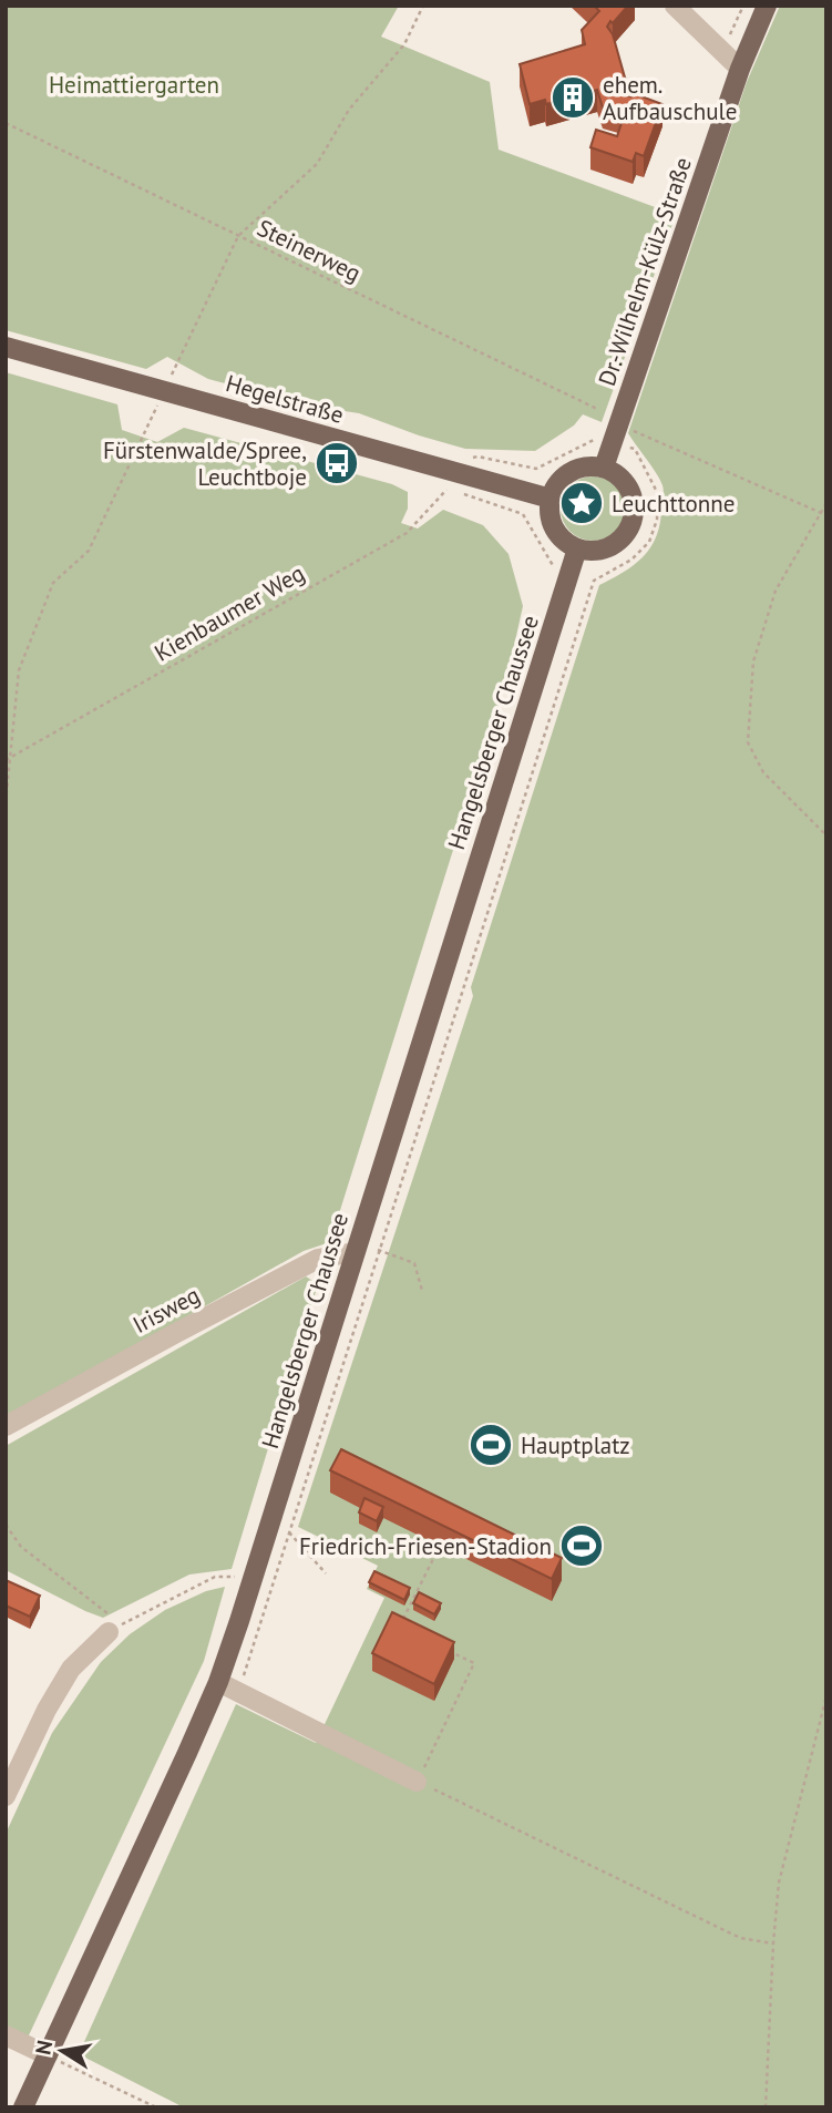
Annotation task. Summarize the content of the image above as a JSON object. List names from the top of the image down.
{
  "streets": {
    "main road": ["Dr.-Wilhelm-Külz-Straße", "Hegelstraße", "Hangelsberger Chaussee"],
    "street": ["Irisweg"],
    "path": ["Steinerweg", "Kienbaumer Weg"]
  },
  "crossings": [
    ["Dr.-Wilhelm-Külz-Straße", "Hegelstraße"],
    ["Dr.-Wilhelm-Külz-Straße", "Hangelsberger Chaussee"],
    ["Hegelstraße", "Kienbaumer Weg"],
    ["Hegelstraße", "Hangelsberger Chaussee"],
    ["Hangelsberger Chaussee", "Irisweg"]
  ],
  "parks": ["Heimattiergarten"],
  "places": {
    "building": ["ehem. Aufbauschule"],
    "bus stop": ["Fürstenwalde/Spree, Leuchtboje"],
    "place": ["Leuchttonne"],
    "sports": ["Hauptplatz", "Friedrich-Friesen-Stadion"]
  },
  "north": "left"
}
